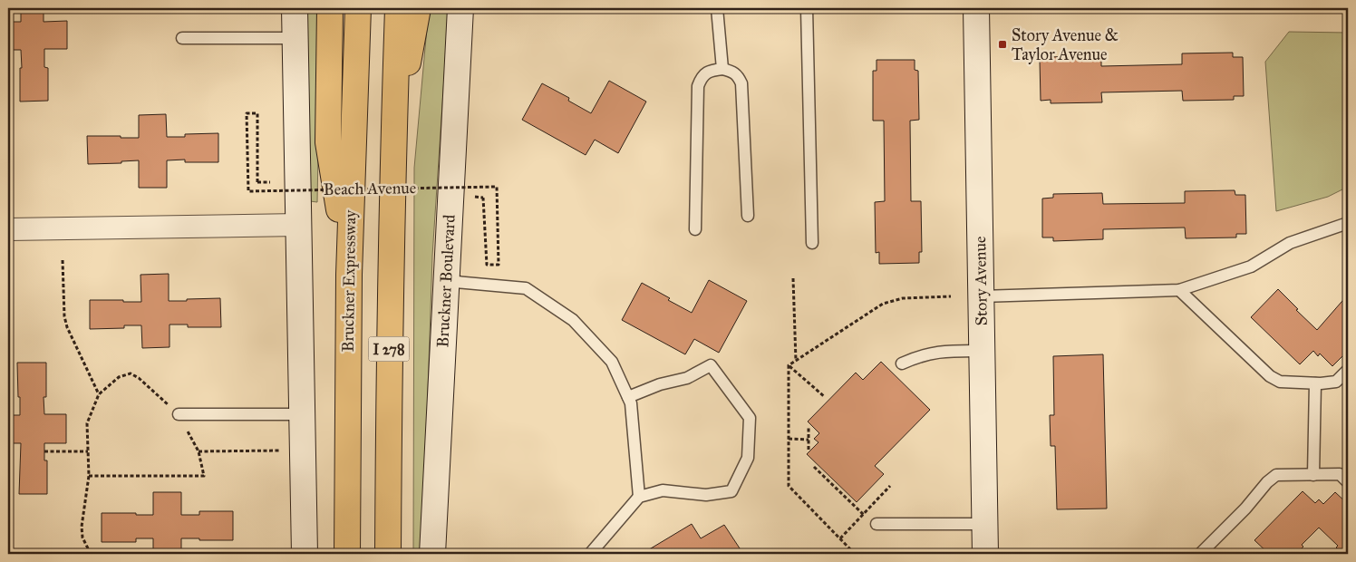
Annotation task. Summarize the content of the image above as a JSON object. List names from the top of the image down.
{
  "streets": {
    "highway": ["Bruckner Expressway", "I 278"],
    "main road": ["Bruckner Boulevard", "Story Avenue"],
    "path": ["Beach Avenue"]
  },
  "places": {
    "transit": ["Story Avenue & Taylor Avenue"]
  }
}
